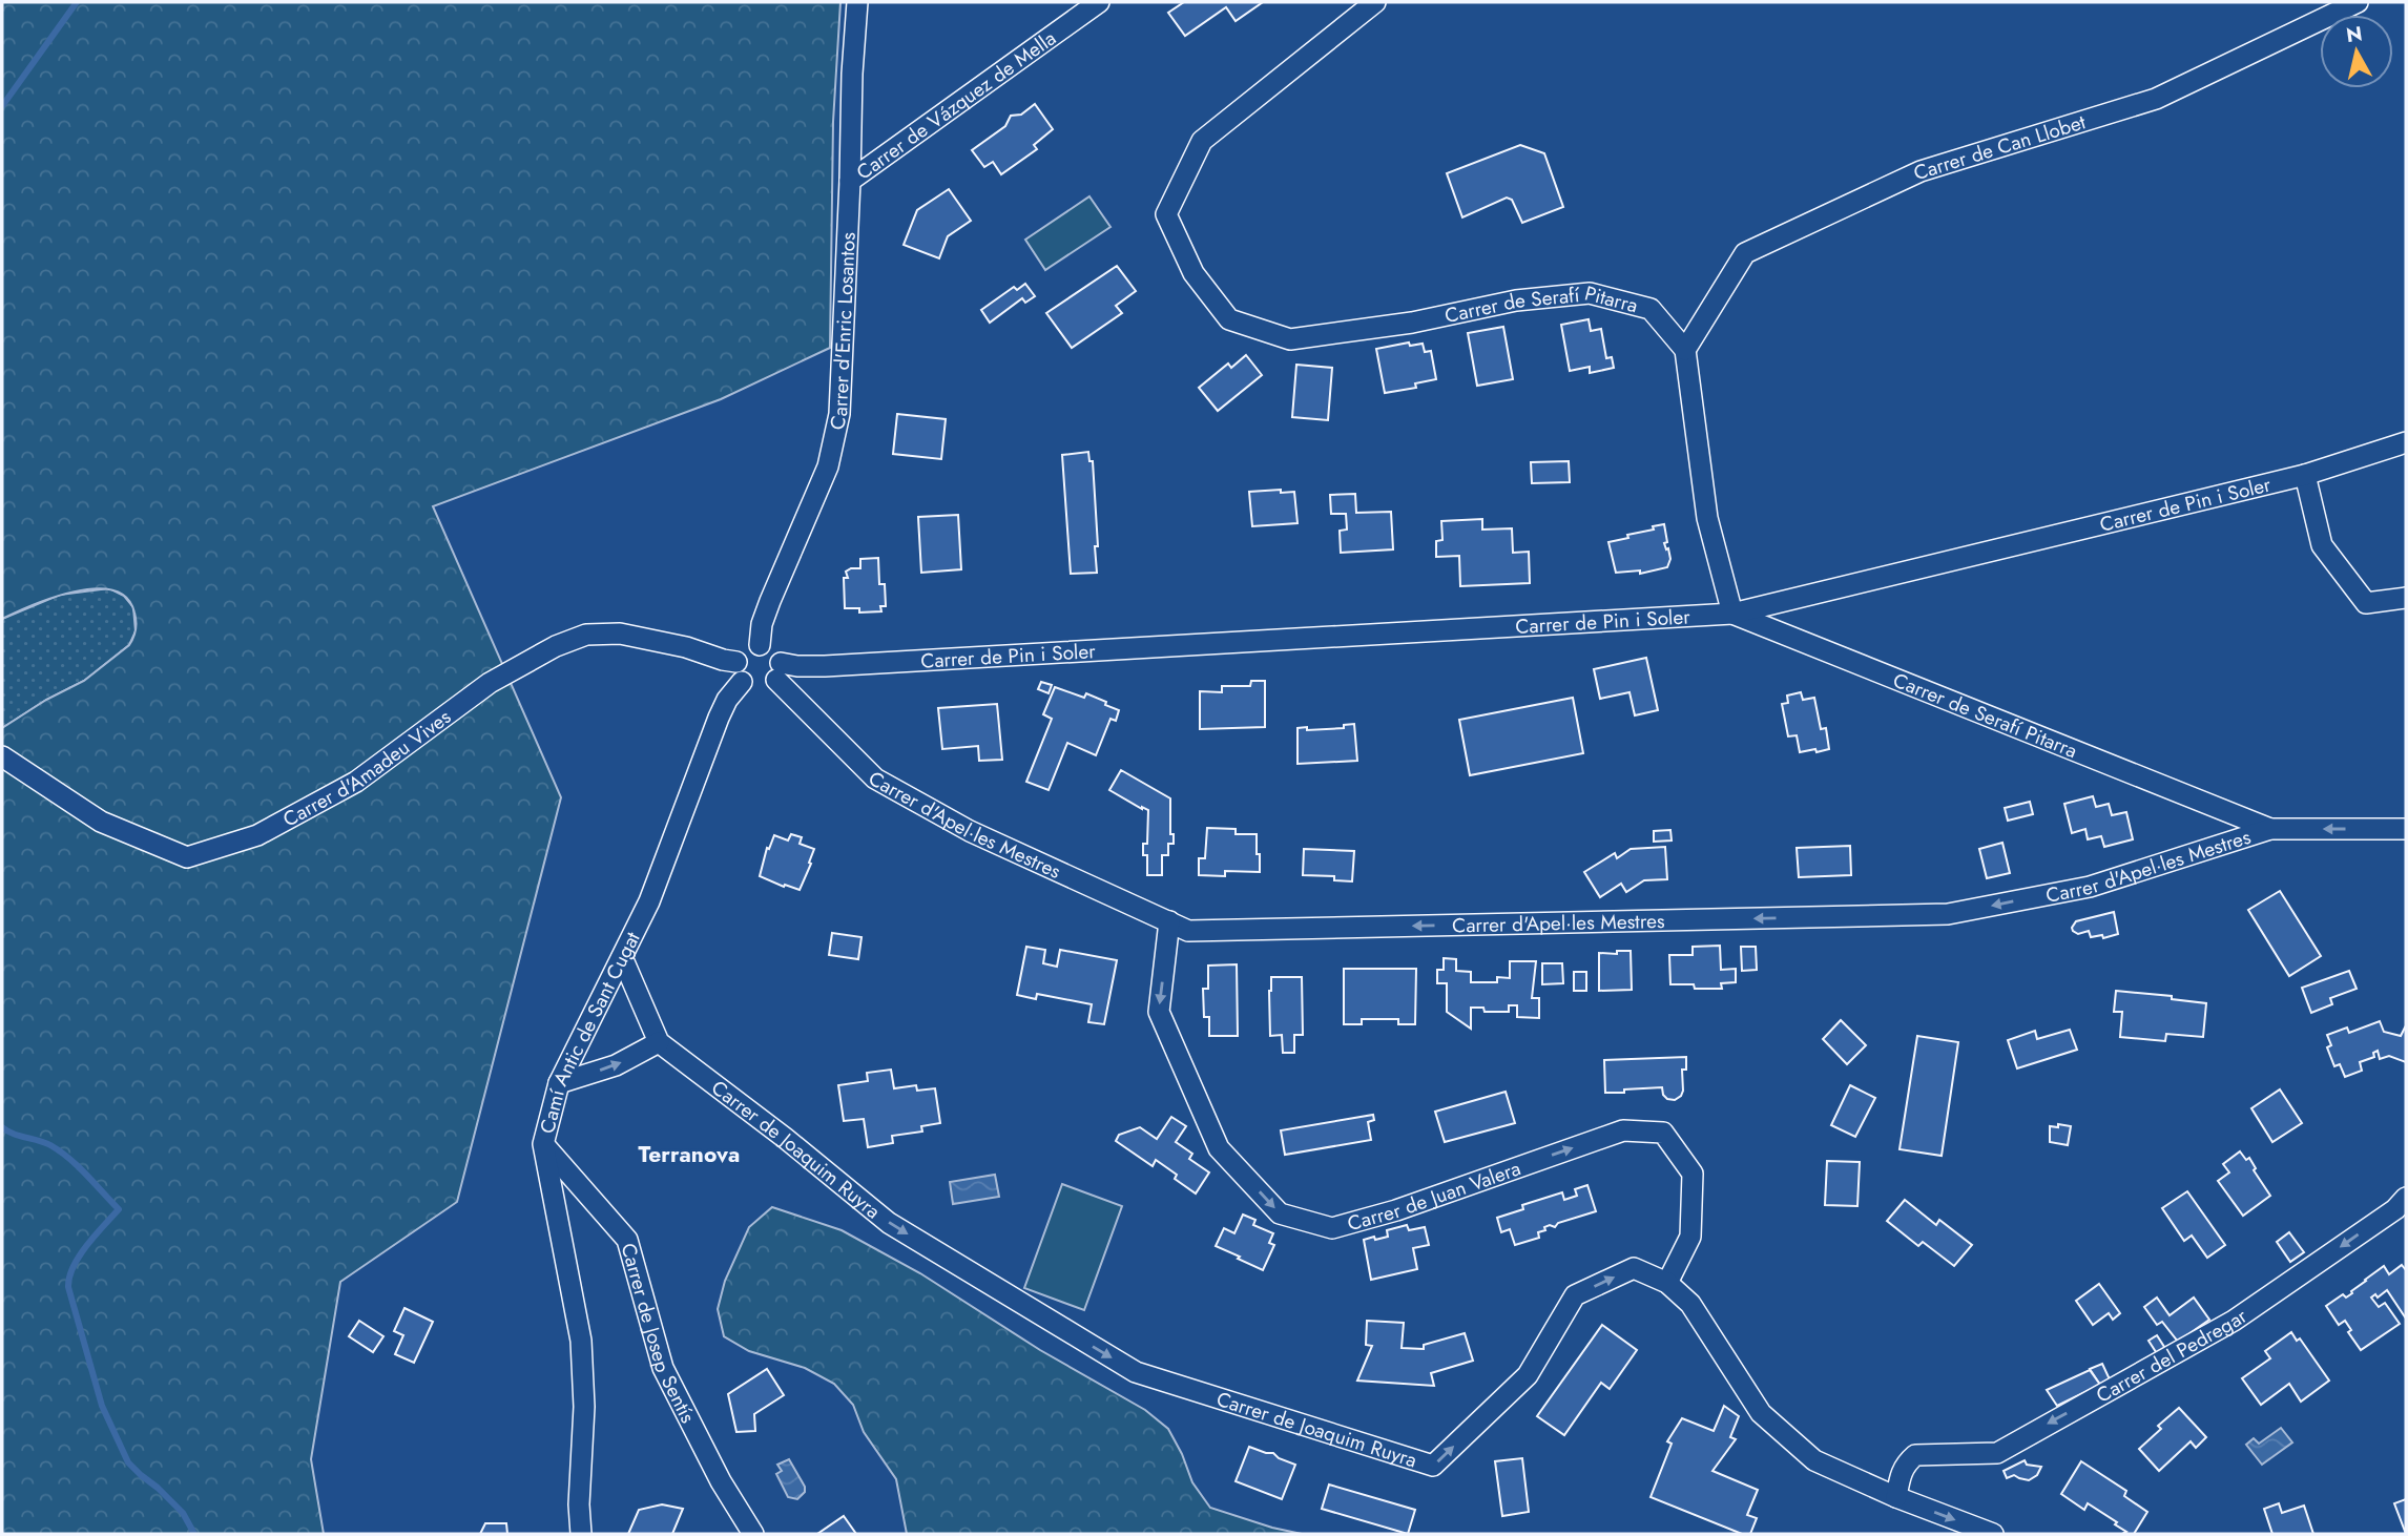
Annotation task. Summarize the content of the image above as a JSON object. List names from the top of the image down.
{
  "streets": {
    "street": [
      "Carrer de Vázquez de Mella",
      "Carrer de Can Llobet",
      "Carrer de Serafí Pitarra",
      "Carrer d'Enric Losantos",
      "Carrer de Pin i Soler",
      "Carrer d'Amadeu Vives",
      "Carrer d'Apel·les Mestres",
      "Camí Antic de Sant Cugat",
      "Carrer de Joaquim Ruyra",
      "Carrer de Juan Valera",
      "Carrer de Josep Sentís",
      "Carrer del Pedregar"
    ]
  },
  "crossings": [
    ["Carrer de Vázquez de Mella", "Carrer d'Enric Losantos"],
    ["Carrer de Can Llobet", "Carrer de Serafí Pitarra"],
    ["Carrer de Serafí Pitarra", "Carrer de Pin i Soler"],
    ["Carrer de Serafí Pitarra", "Carrer d'Apel·les Mestres"],
    ["Carrer d'Enric Losantos", "Carrer de Pin i Soler"],
    ["Carrer d'Enric Losantos", "Carrer d'Amadeu Vives"],
    ["Carrer d'Enric Losantos", "Carrer d'Apel·les Mestres"],
    ["Carrer d'Enric Losantos", "Camí Antic de Sant Cugat"],
    ["Carrer de Pin i Soler", "Carrer d'Amadeu Vives"],
    ["Carrer de Pin i Soler", "Carrer d'Apel·les Mestres"],
    ["Carrer de Pin i Soler", "Camí Antic de Sant Cugat"],
    ["Carrer d'Amadeu Vives", "Carrer d'Apel·les Mestres"],
    ["Carrer d'Amadeu Vives", "Camí Antic de Sant Cugat"],
    ["Carrer d'Apel·les Mestres", "Camí Antic de Sant Cugat"],
    ["Carrer d'Apel·les Mestres", "Carrer de Juan Valera"],
    ["Camí Antic de Sant Cugat", "Carrer de Joaquim Ruyra"],
    ["Camí Antic de Sant Cugat", "Carrer de Josep Sentís"],
    ["Carrer de Joaquim Ruyra", "Carrer de Juan Valera"],
    ["Carrer de Joaquim Ruyra", "Carrer del Pedregar"]
  ],
  "one_way": ["Carrer d'Apel·les Mestres", "Carrer de Joaquim Ruyra", "Carrer del Pedregar"],
  "districts": ["Terranova"],
  "north": "top"
}
